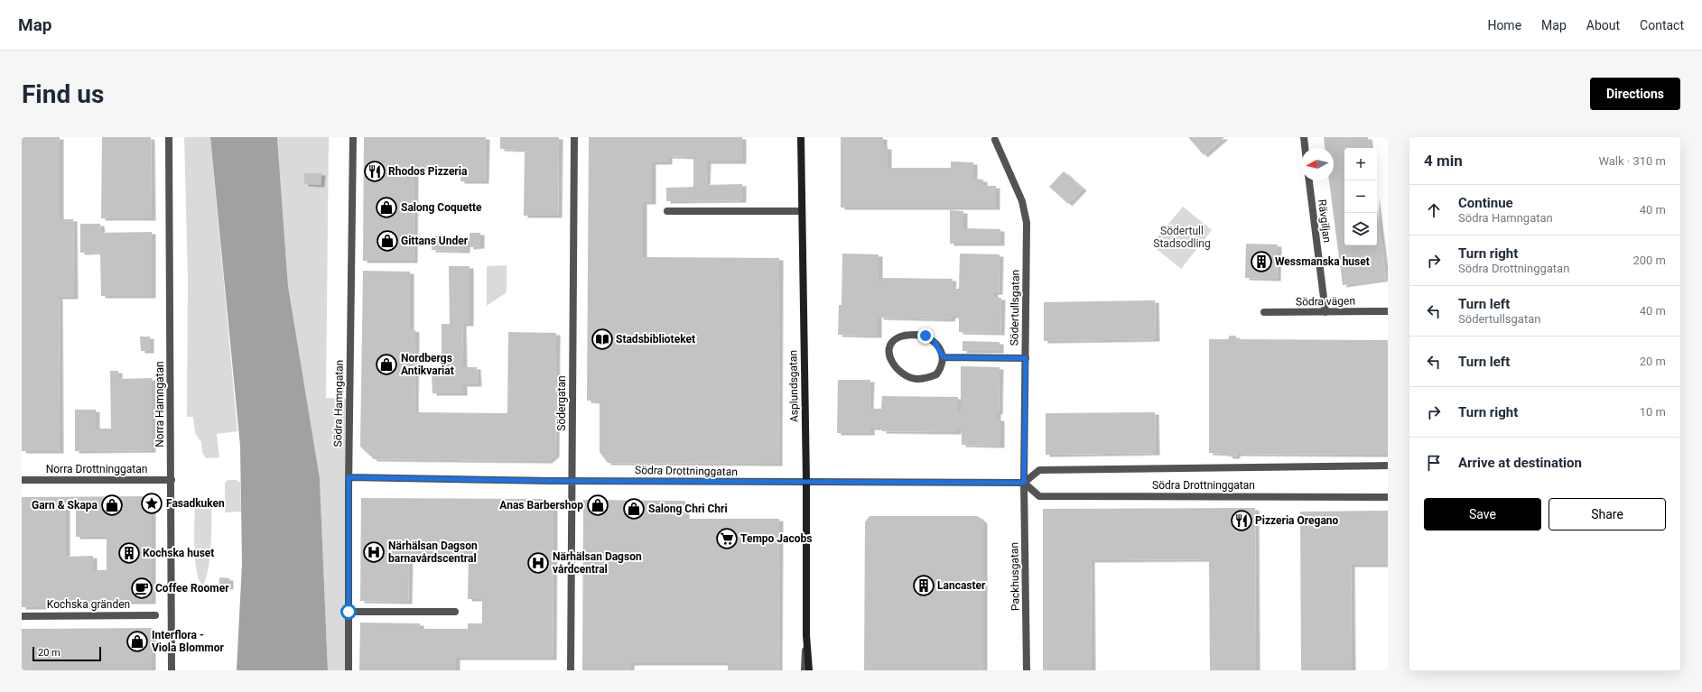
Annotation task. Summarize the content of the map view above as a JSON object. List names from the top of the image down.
{
  "streets": {
    "street": [
      "Rävgiljan",
      "Södra vägen",
      "Södertullsgatan",
      "Asplundsgatan",
      "Södra Hamngatan",
      "Södergatan",
      "Norra Hamngatan",
      "Norra Drottninggatan",
      "Södra Drottninggatan",
      "Packhusgatan",
      "Kochska gränden"
    ]
  },
  "crossings": [
    ["Rävgiljan", "Södra vägen"],
    ["Södertullsgatan", "Södra Drottninggatan"],
    ["Södertullsgatan", "Packhusgatan"],
    ["Asplundsgatan", "Södra Drottninggatan"],
    ["Södra Hamngatan", "Södra Drottninggatan"],
    ["Södergatan", "Södra Drottninggatan"],
    ["Norra Hamngatan", "Norra Drottninggatan"],
    ["Södra Drottninggatan", "Packhusgatan"]
  ],
  "parks": ["Södertull Stadsodling"],
  "places": {
    "restaurant": ["Rhodos Pizzeria", "Pizzeria Oregano"],
    "shop": [
      "Salong Coquette",
      "Gittans Under",
      "Nordbergs Antikvariat",
      "Garn & Skapa",
      "Anas Barbershop",
      "Salong Chri Chri",
      "Interflora - Viola Blommor"
    ],
    "building": ["Wessmanska huset", "Kochska huset", "Lancaster"],
    "library": ["Stadsbiblioteket"],
    "place": ["Fasadkuken"],
    "supermarket": ["Tempo Jacobs"],
    "hospital": ["Närhälsan Dagson barnavårdscentral", "Närhälsan Dagson vårdcentral"],
    "cafe": ["Coffee Roomer"]
  },
  "scale_bar": "20 m",
  "north": "left",
  "page": {
    "header": "Map",
    "nav": [
      "Home",
      "Map",
      "About",
      "Contact"
    ],
    "buttons": [
      "Directions",
      ["Save", "Share"]
    ],
    "title": "Find us",
    "heading": ["4 min", "Walk · 310 m"],
    "map_buttons": ["+", "−"],
    "list": [
      ["Continue", "Södra Hamngatan", "40 m"],
      ["Turn right", "Södra Drottninggatan", "200 m"],
      ["Turn left", "Södertullsgatan", "40 m"],
      ["Turn left", "20 m"],
      ["Turn right", "10 m"],
      "Arrive at destination"
    ],
    "scale": "20 m"
  }
}
